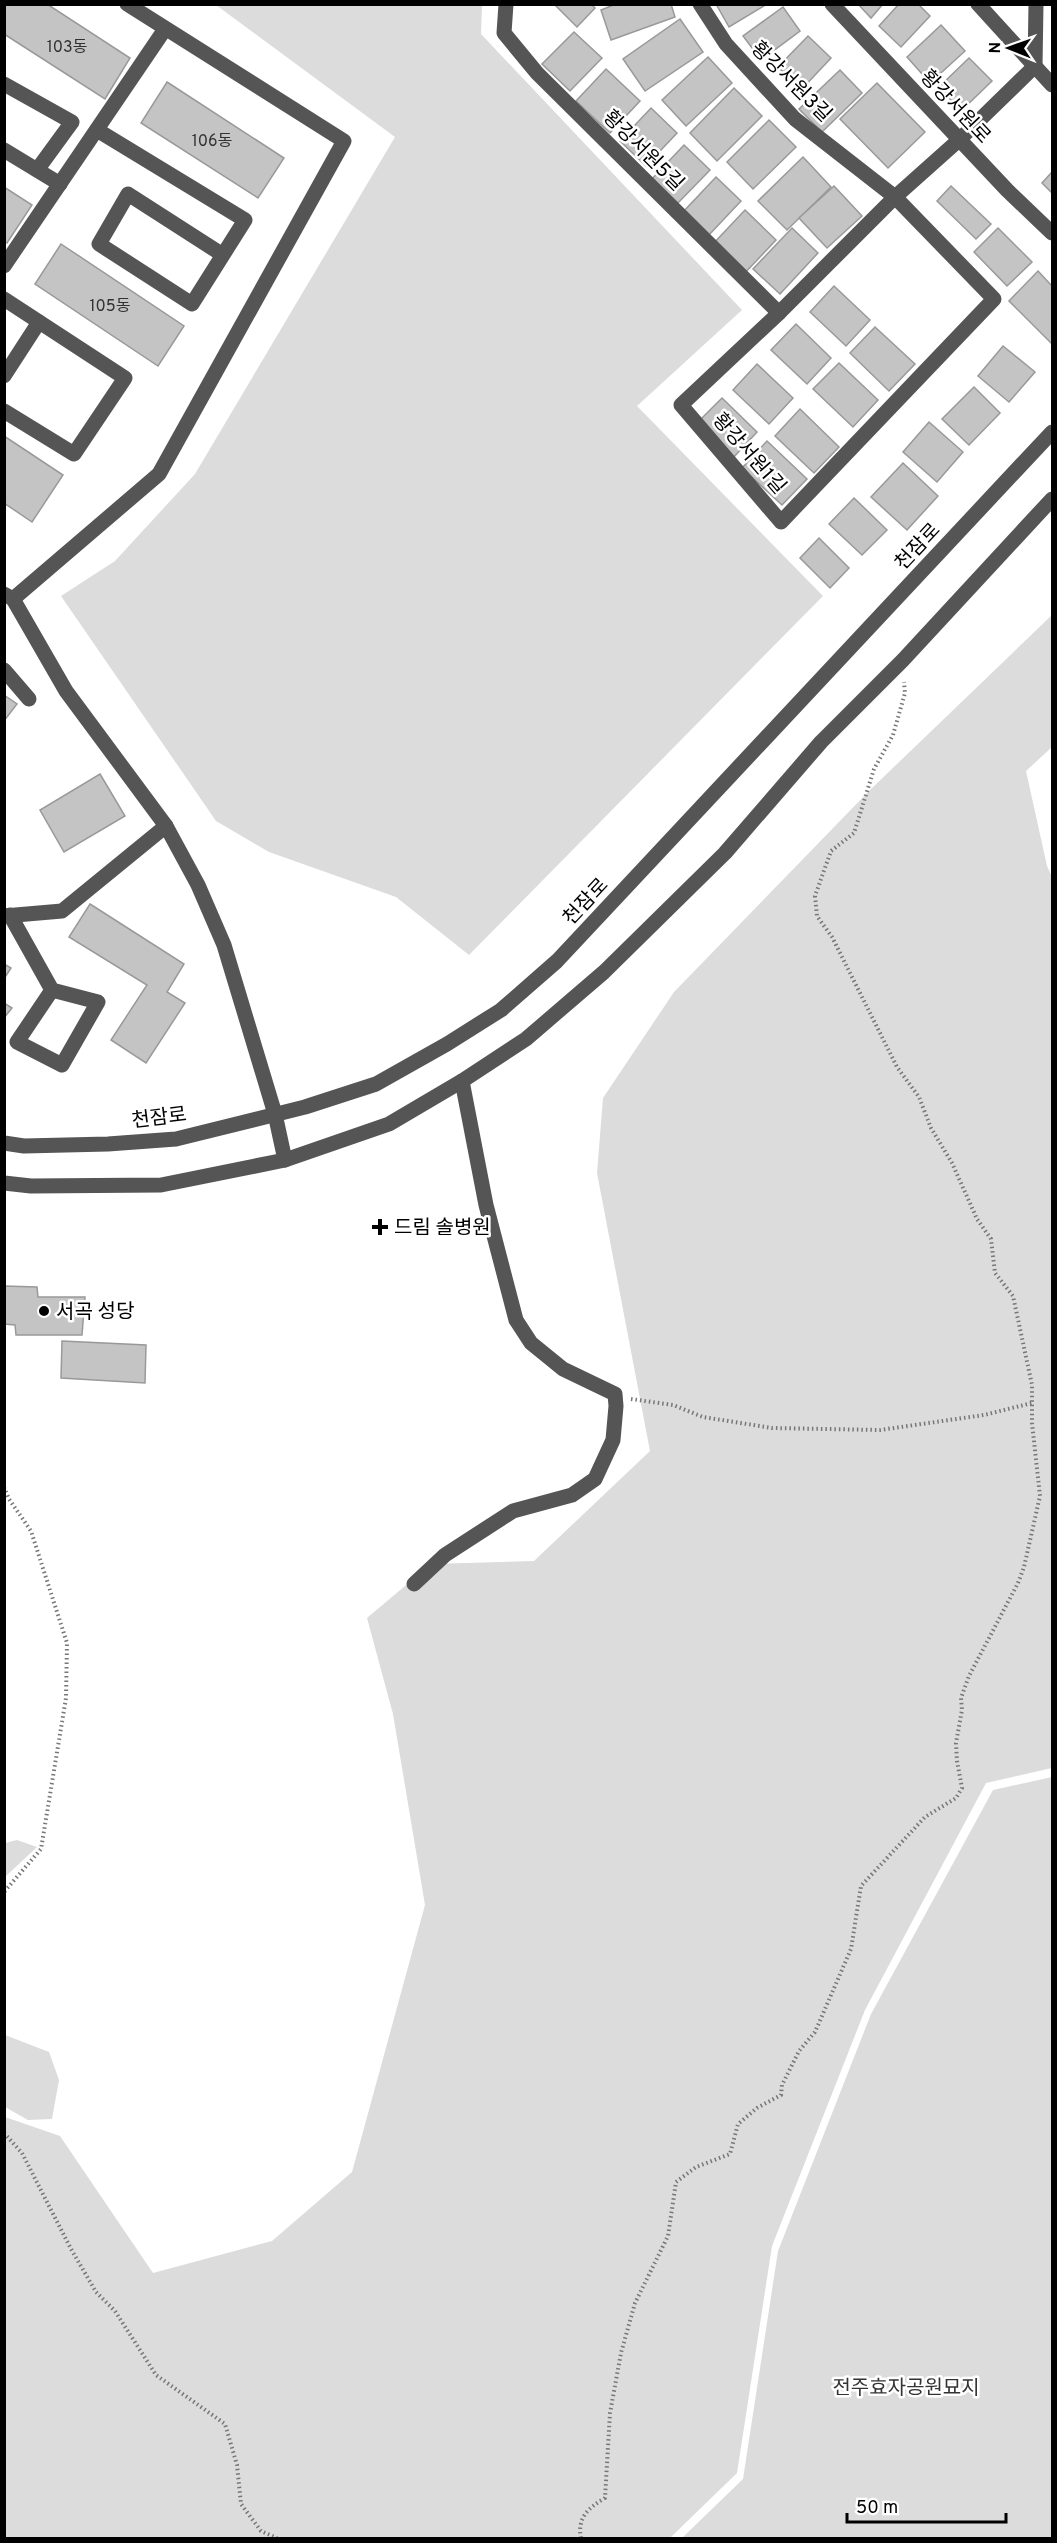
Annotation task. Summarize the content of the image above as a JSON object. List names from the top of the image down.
{
  "streets": {
    "street": [
      "황강서원3길",
      "황강서원로",
      "황강서원5길",
      "황강서원1길",
      "천잠로"
    ]
  },
  "crossings": [
    ["황강서원3길", "황강서원1길"],
    ["황강서원로", "황강서원1길"],
    ["황강서원5길", "황강서원1길"]
  ],
  "parks": ["전주효자공원묘지"],
  "places": {
    "health": ["드림 솔병원"],
    "other": ["서곡 성당"]
  },
  "house_numbers": ["103동", "106동", "105동"],
  "scale_bar": "50 m",
  "north": "left"
}
